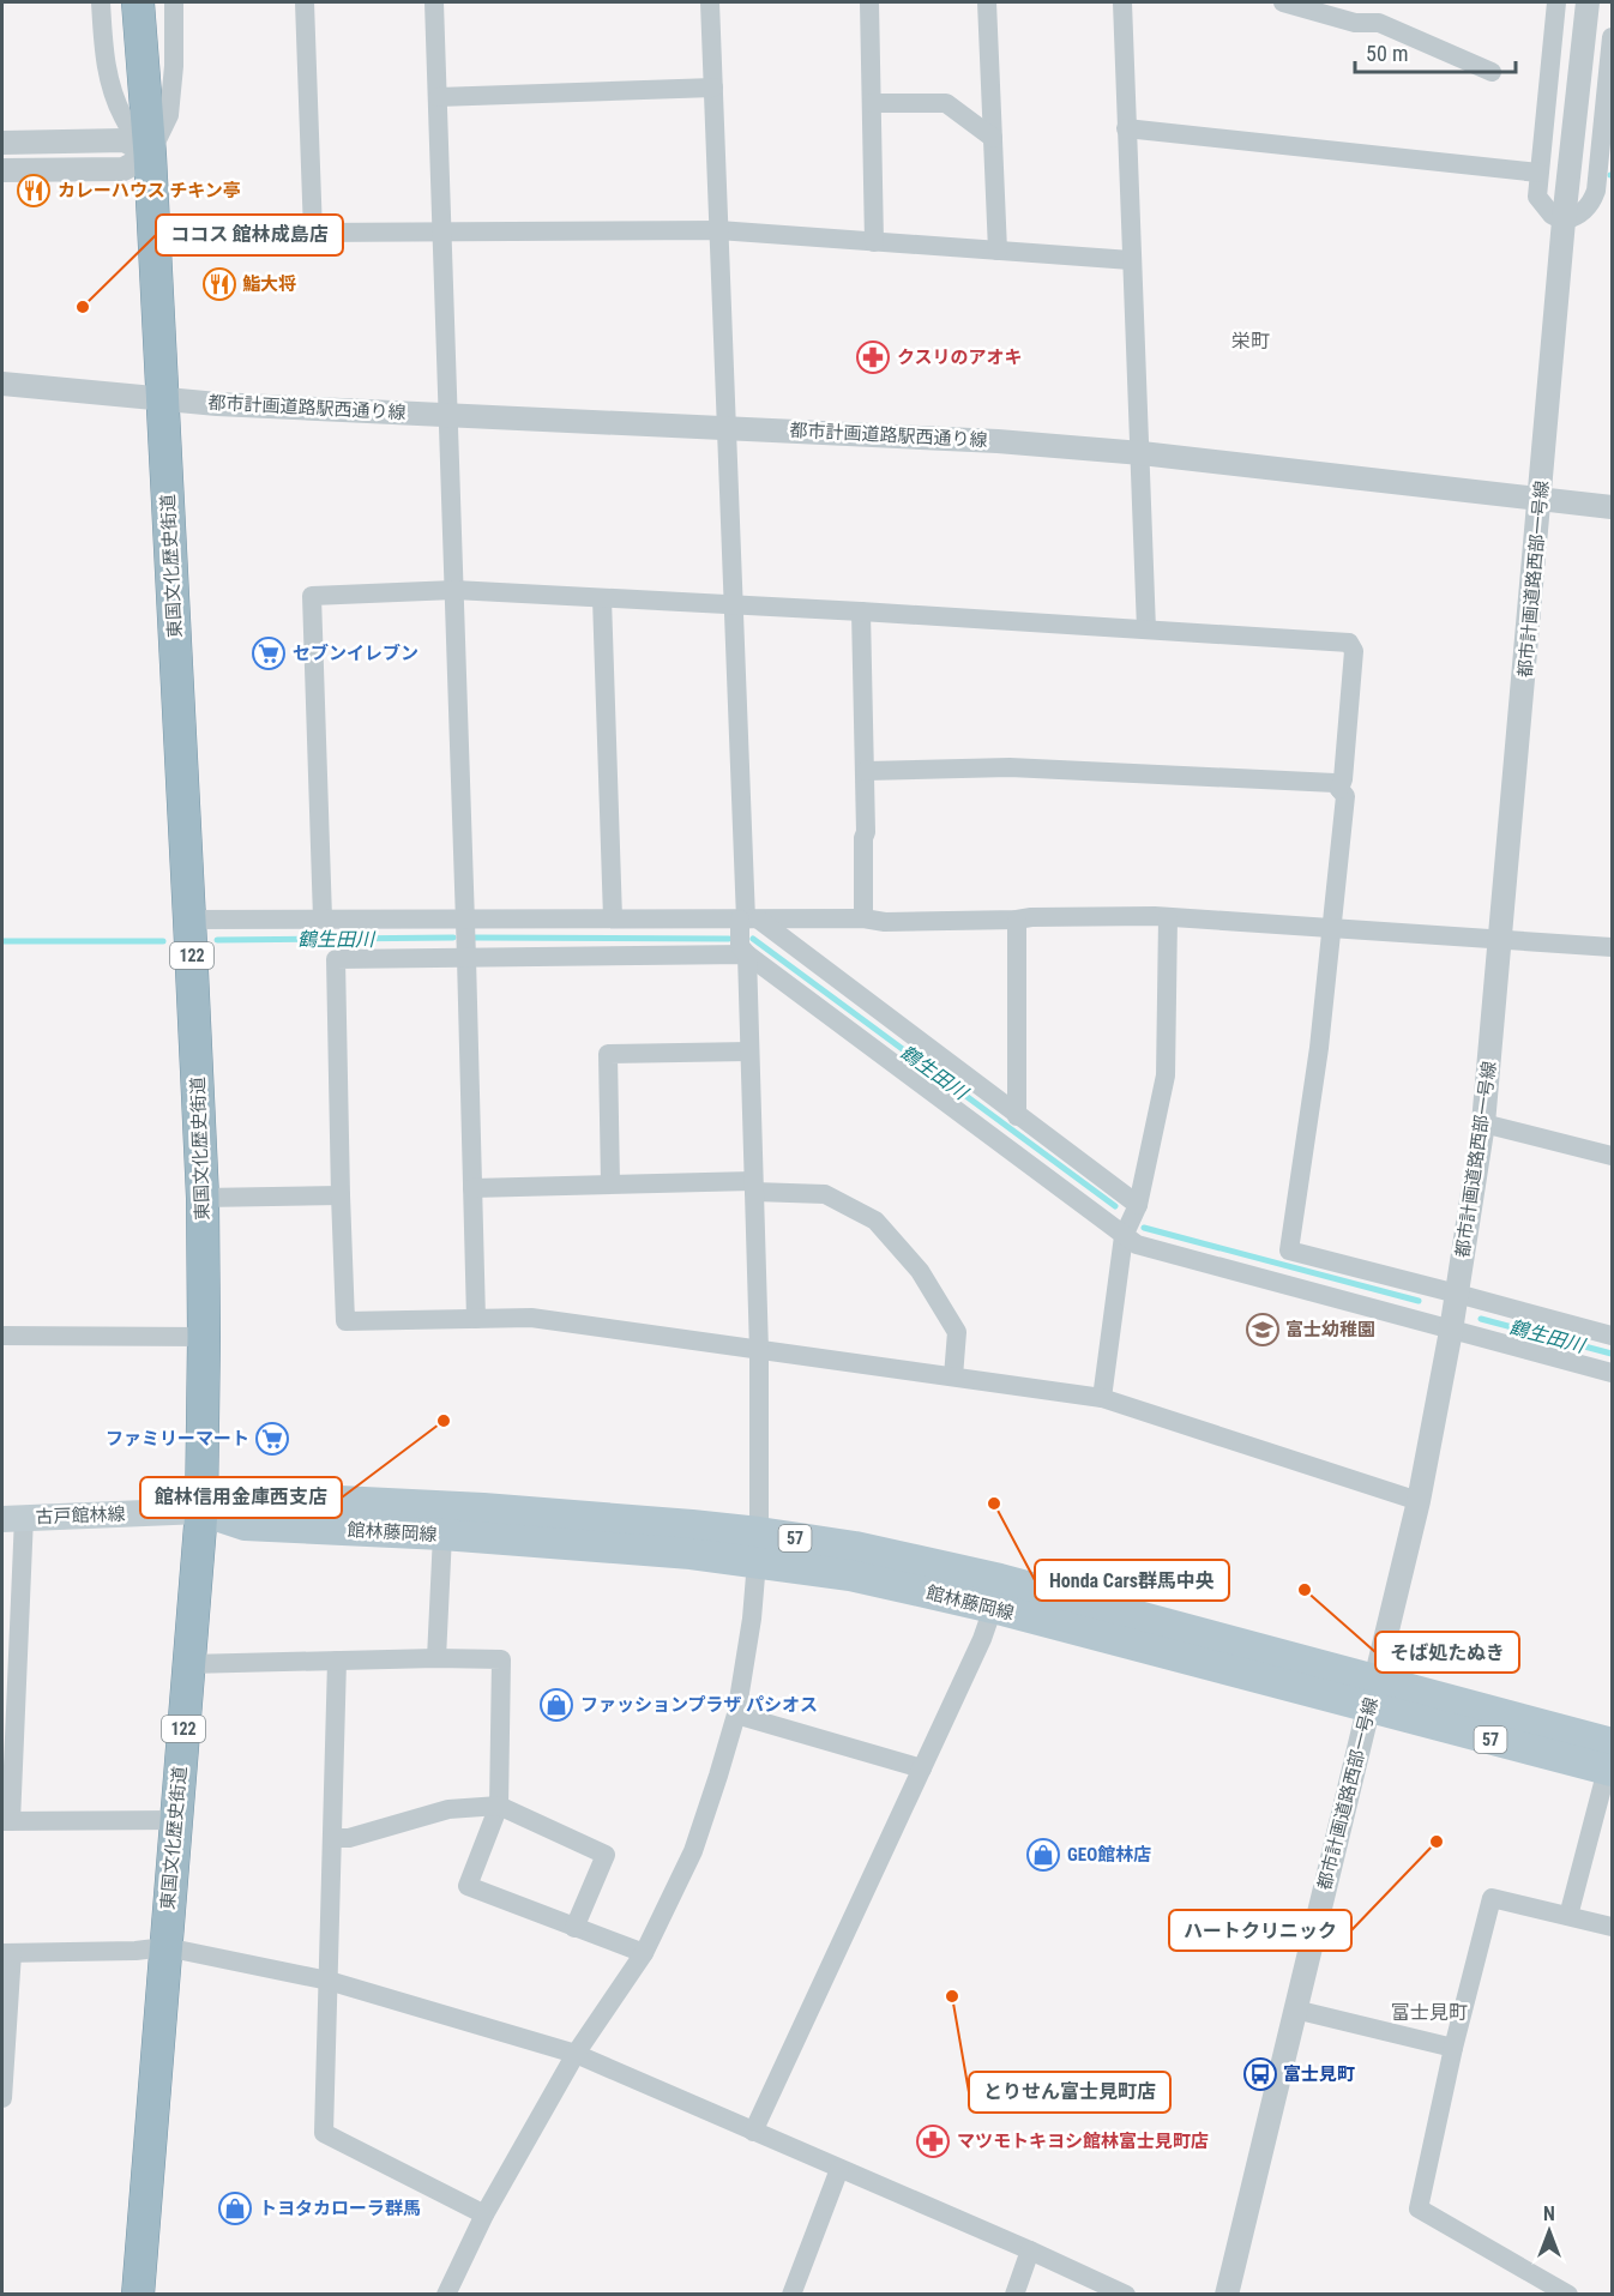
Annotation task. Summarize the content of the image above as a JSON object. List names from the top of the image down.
{
  "streets": {
    "highway": ["東国文化歴史街道", "122"],
    "main road": ["古戸館林線", "館林藤岡線", "57"],
    "street": ["都市計画道路駅西通り線", "都市計画道路西部一号線"]
  },
  "crossings": [
    ["都市計画道路駅西通り線", "東国文化歴史街道"],
    ["都市計画道路駅西通り線", "都市計画道路西部一号線"],
    ["東国文化歴史街道", "古戸館林線"],
    ["東国文化歴史街道", "館林藤岡線"],
    ["都市計画道路西部一号線", "館林藤岡線"],
    ["古戸館林線", "館林藤岡線"]
  ],
  "districts": ["栄町", "富士見町"],
  "water": ["鶴生田川"],
  "places": {
    "restaurant": ["カレーハウス チキン亭", "鮨大将"],
    "other": [
      "ココス 館林成島店",
      "館林信用金庫西支店",
      "Honda Cars群馬中央",
      "そば処たぬき",
      "ハートクリニック",
      "とりせん富士見町店"
    ],
    "pharmacy": ["クスリのアオキ", "マツモトキヨシ館林富士見町店"],
    "supermarket": ["セブンイレブン", "ファミリーマート"],
    "school or university": ["富士幼稚園"],
    "shop": ["ファッションプラザ パシオス", "GEO館林店", "トヨタカローラ群馬"],
    "bus stop": ["富士見町"]
  },
  "scale_bar": "50 m",
  "north": "top"
}
